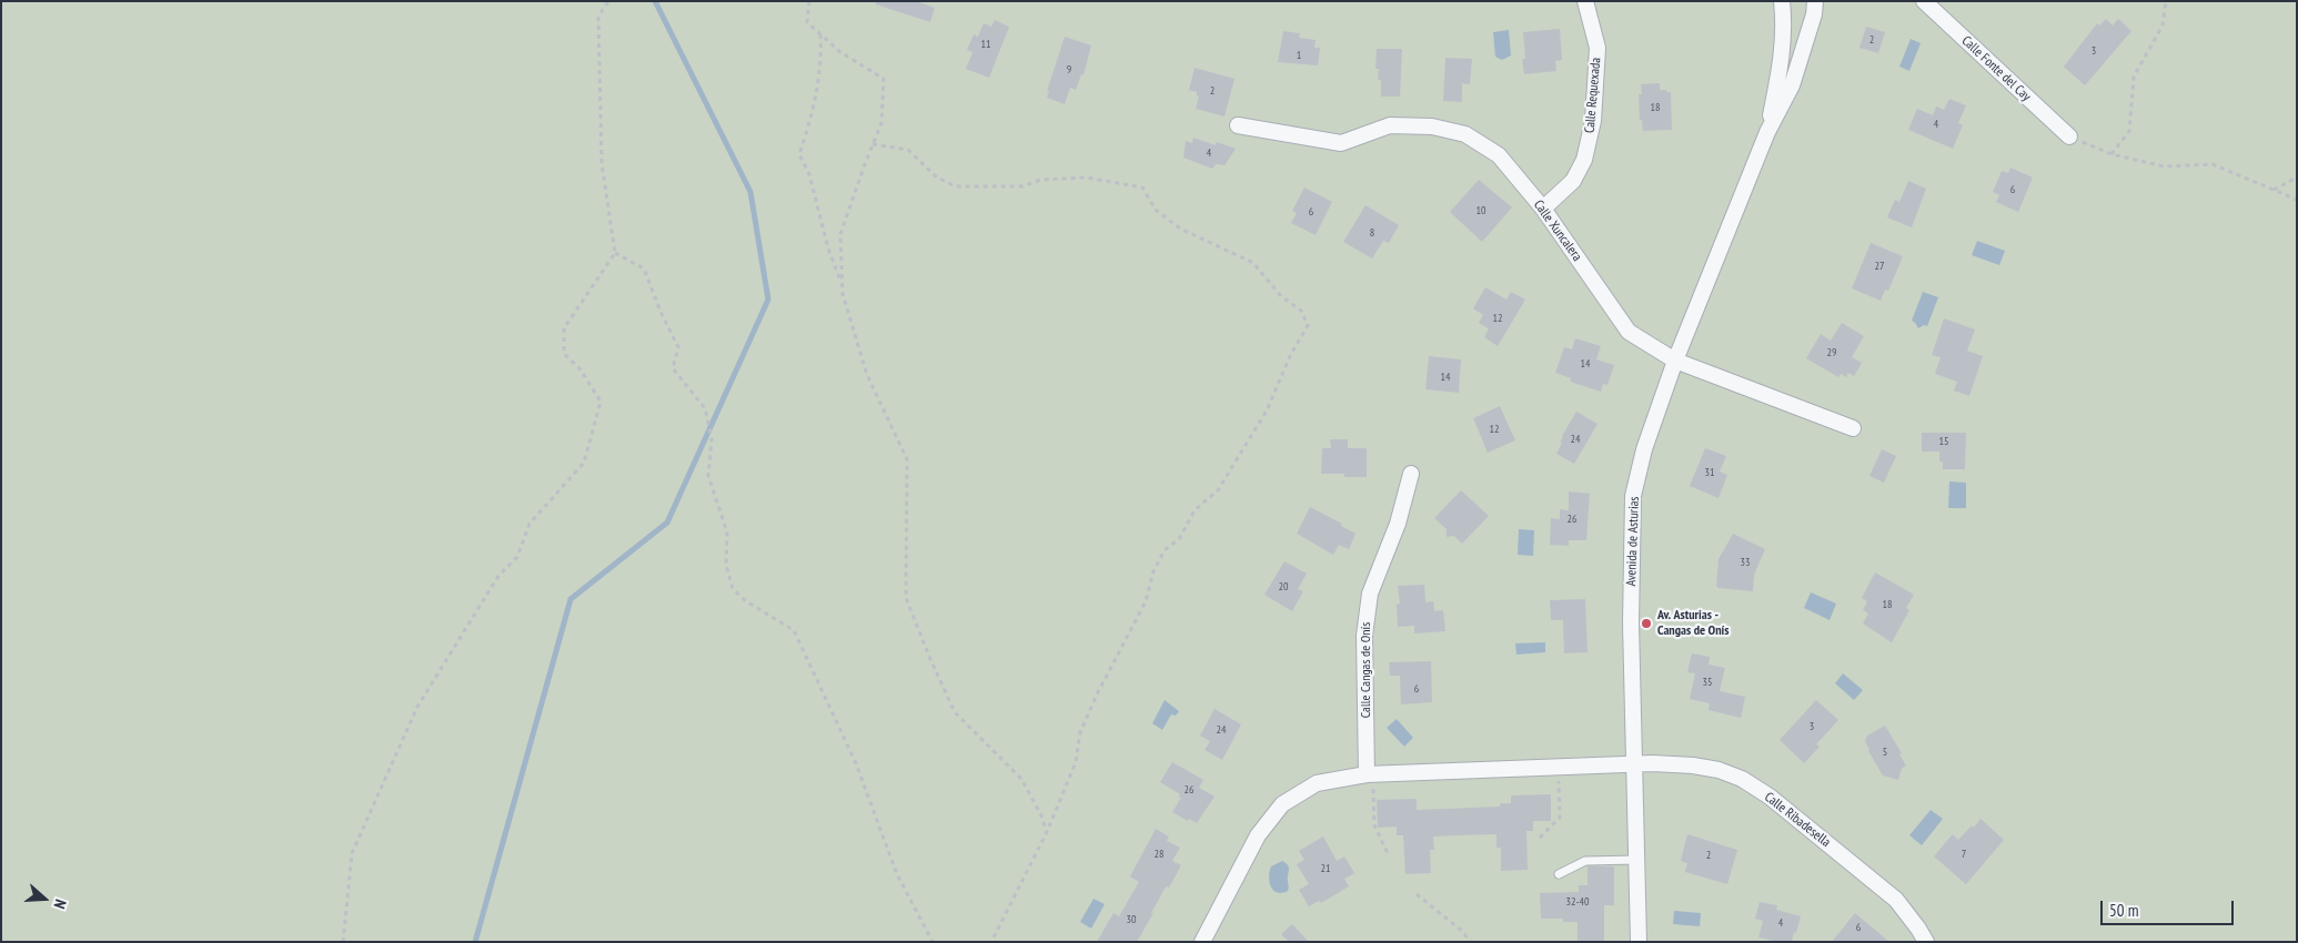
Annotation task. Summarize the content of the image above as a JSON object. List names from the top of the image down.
{
  "streets": {
    "street": [
      "Calle Fonte del Cay",
      "Calle Requexada",
      "Calle Xuncalera",
      "Avenida de Asturias",
      "Calle Cangas de Onís",
      "Calle Ribadesella"
    ]
  },
  "crossings": [
    ["Calle Requexada", "Calle Xuncalera"],
    ["Calle Xuncalera", "Avenida de Asturias"],
    ["Avenida de Asturias", "Calle Ribadesella"]
  ],
  "places": ["Av. Asturias - Cangas de Onís"],
  "house_numbers": [
    "2",
    "11",
    "3",
    "1",
    "9",
    "2",
    "18",
    "4",
    "4",
    "6",
    "10",
    "6",
    "8",
    "27",
    "12",
    "29",
    "14",
    "14",
    "12",
    "24",
    "15",
    "31",
    "26",
    "33",
    "20",
    "18",
    "35",
    "6",
    "3",
    "24",
    "5",
    "26",
    "28",
    "7",
    "2",
    "21",
    "32-40",
    "30",
    "4",
    "6"
  ],
  "scale_bar": "50 m",
  "north": "right"
}
